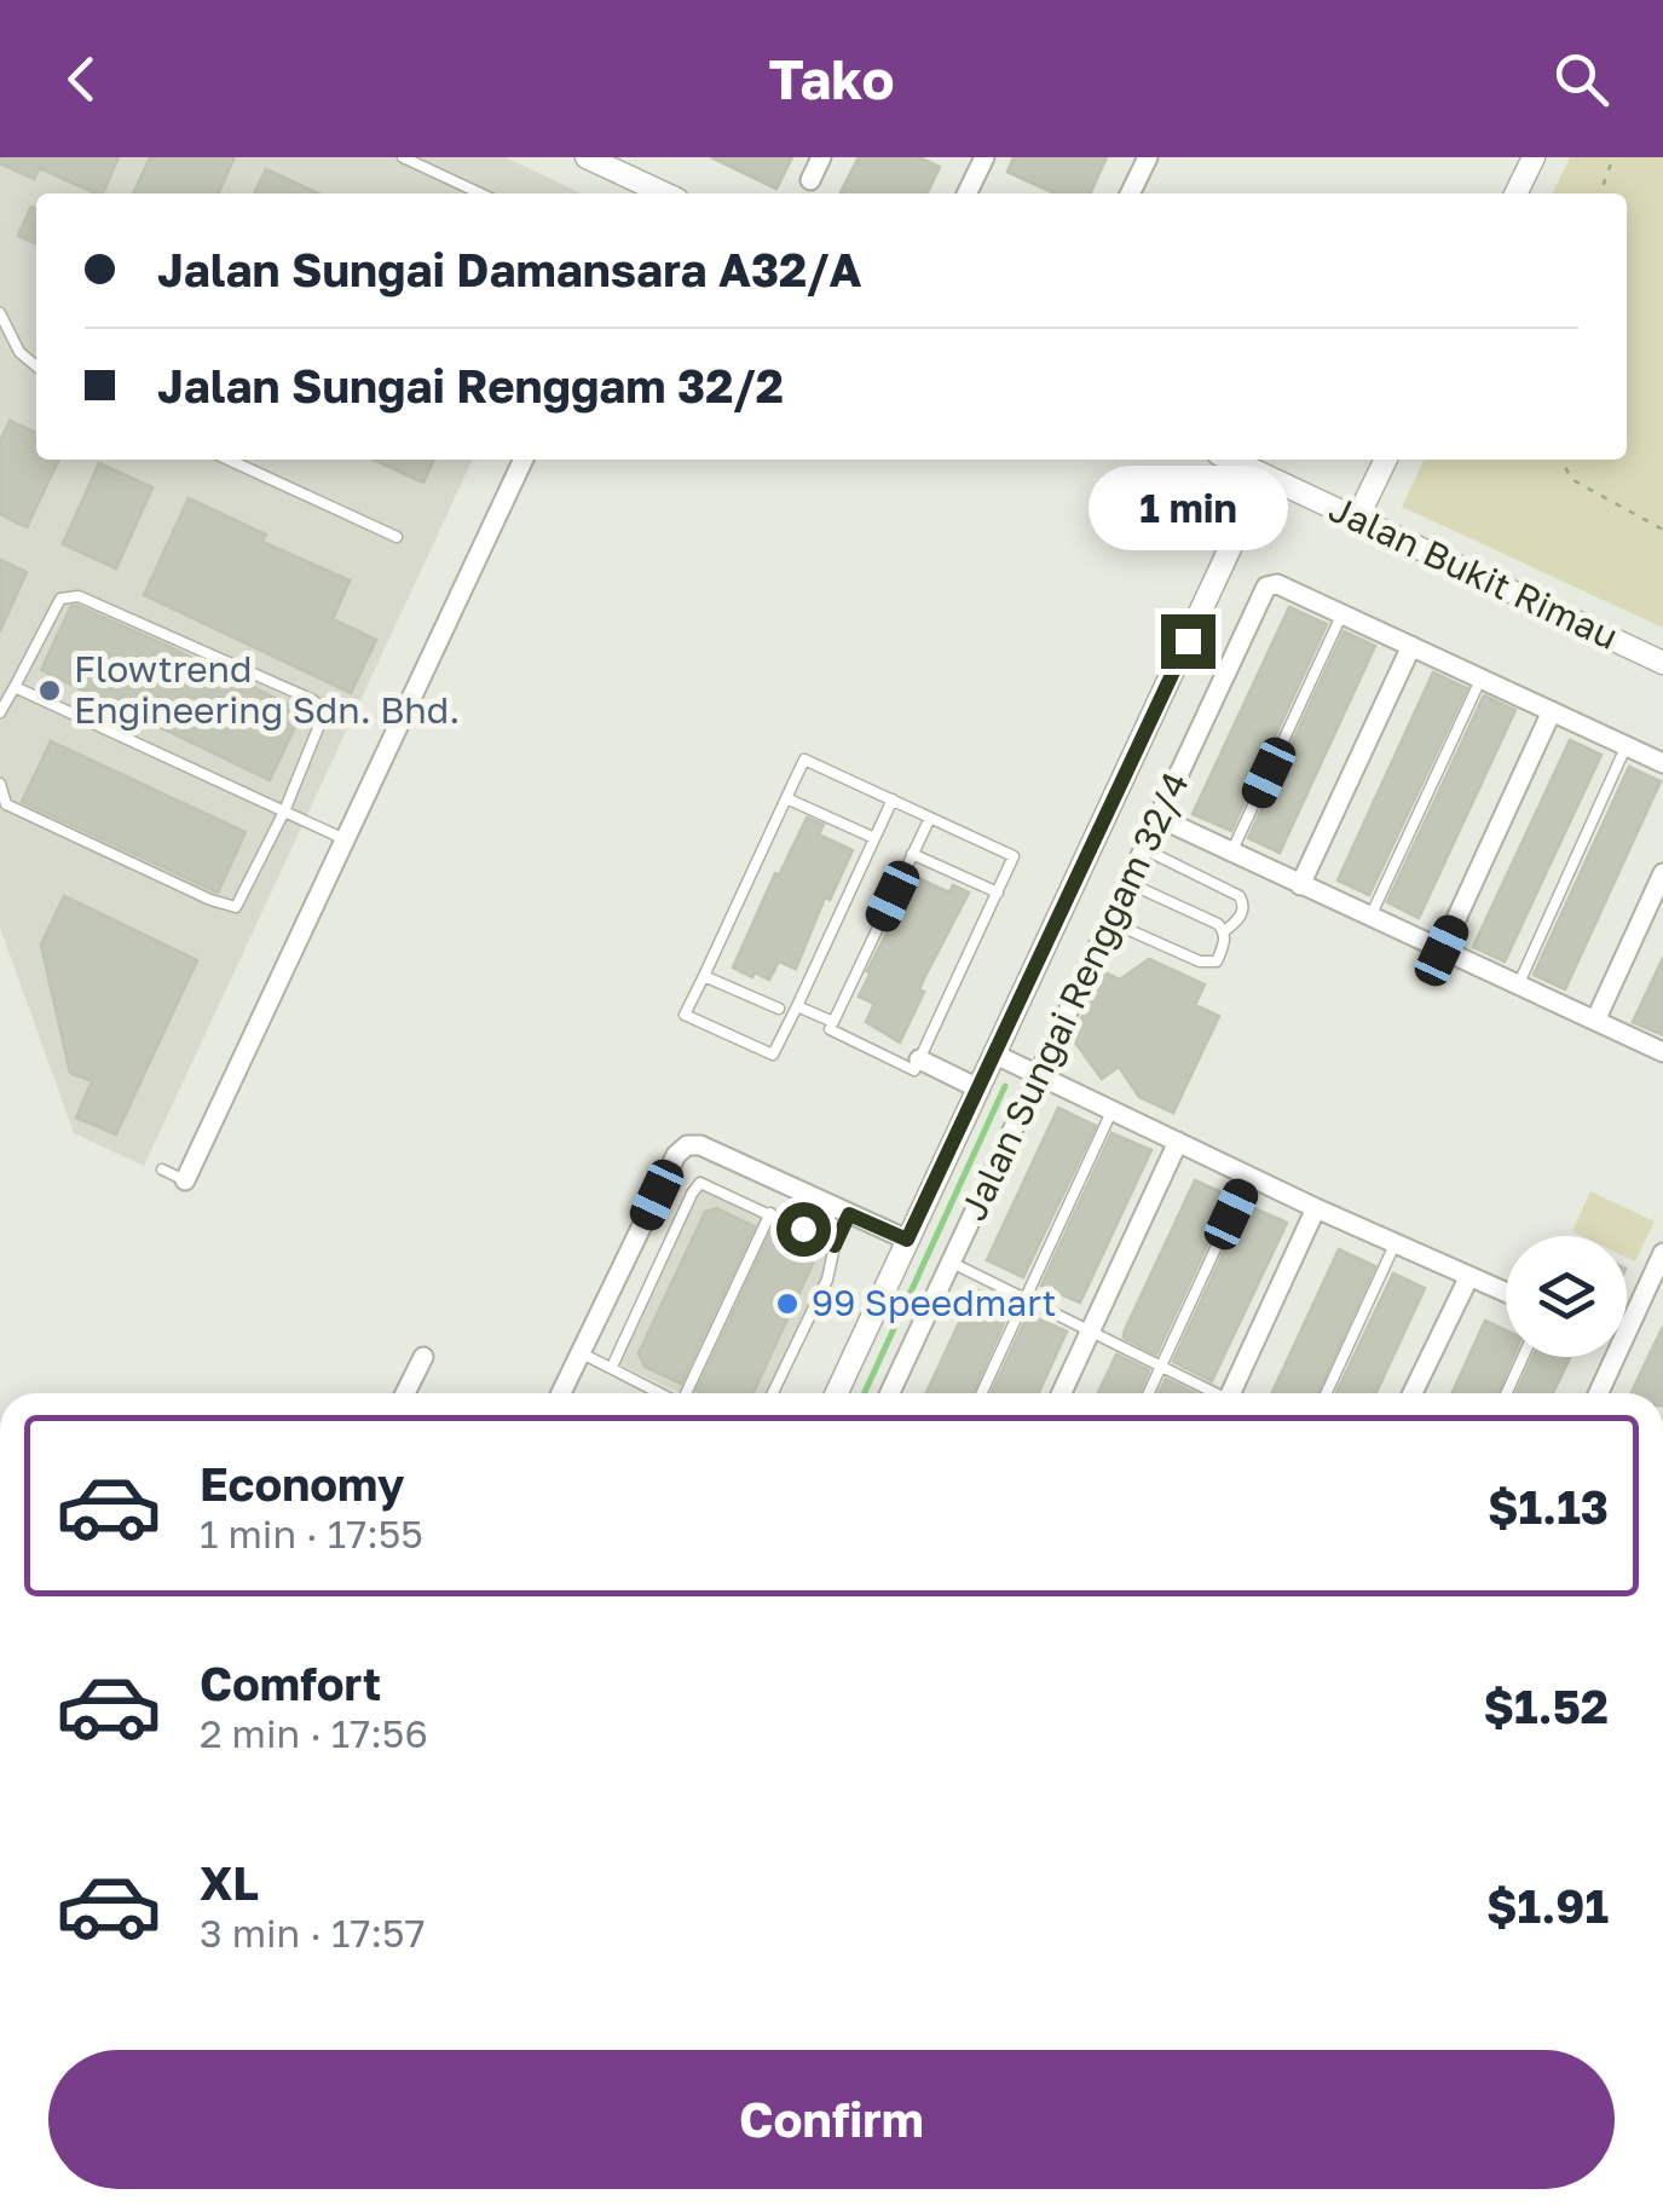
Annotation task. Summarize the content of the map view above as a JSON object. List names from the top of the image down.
{
  "streets": {
    "street": ["Jalan Bukit Rimau", "Jalan Sungai Renggam 32/4"]
  },
  "places": ["Flowtrend Engineering Sdn. Bhd.", "99 Speedmart"],
  "page": {
    "header": "Tako",
    "banner": ["Jalan Sungai Damansara A32/A", "Jalan Sungai Renggam 32/2"],
    "bubble": "1 min",
    "list": [
      {
        "name": "Economy",
        "note": "1 min · 17:55",
        "value": "$1.13"
      },
      {
        "name": "Comfort",
        "note": "2 min · 17:56",
        "value": "$1.52"
      },
      {
        "name": "XL",
        "note": "3 min · 17:57",
        "value": "$1.91"
      }
    ],
    "buttons": "Confirm"
  }
}
